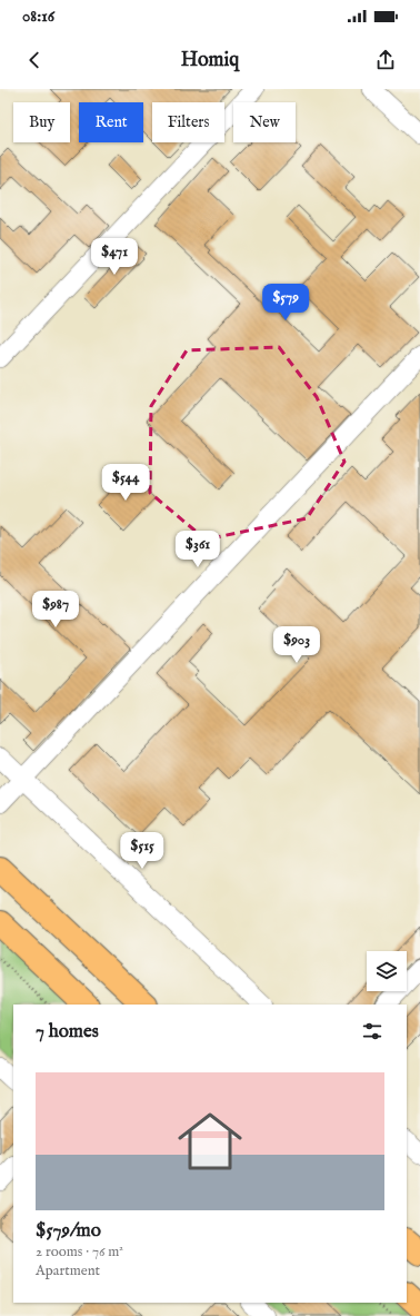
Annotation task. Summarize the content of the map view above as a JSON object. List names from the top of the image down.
{
  "page": {
    "status": "08:16",
    "header": "Homiq",
    "chip": [
      "Buy",
      "Rent",
      "Filters",
      "New"
    ],
    "price": [
      "$471",
      "$579",
      "$544",
      "$361",
      "$987",
      "$903",
      "$515"
    ],
    "heading": "7 homes",
    "list": [
      {
        "name": "$579/mo",
        "note": "2 rooms · 76 m² · Apartment"
      }
    ]
  }
}
